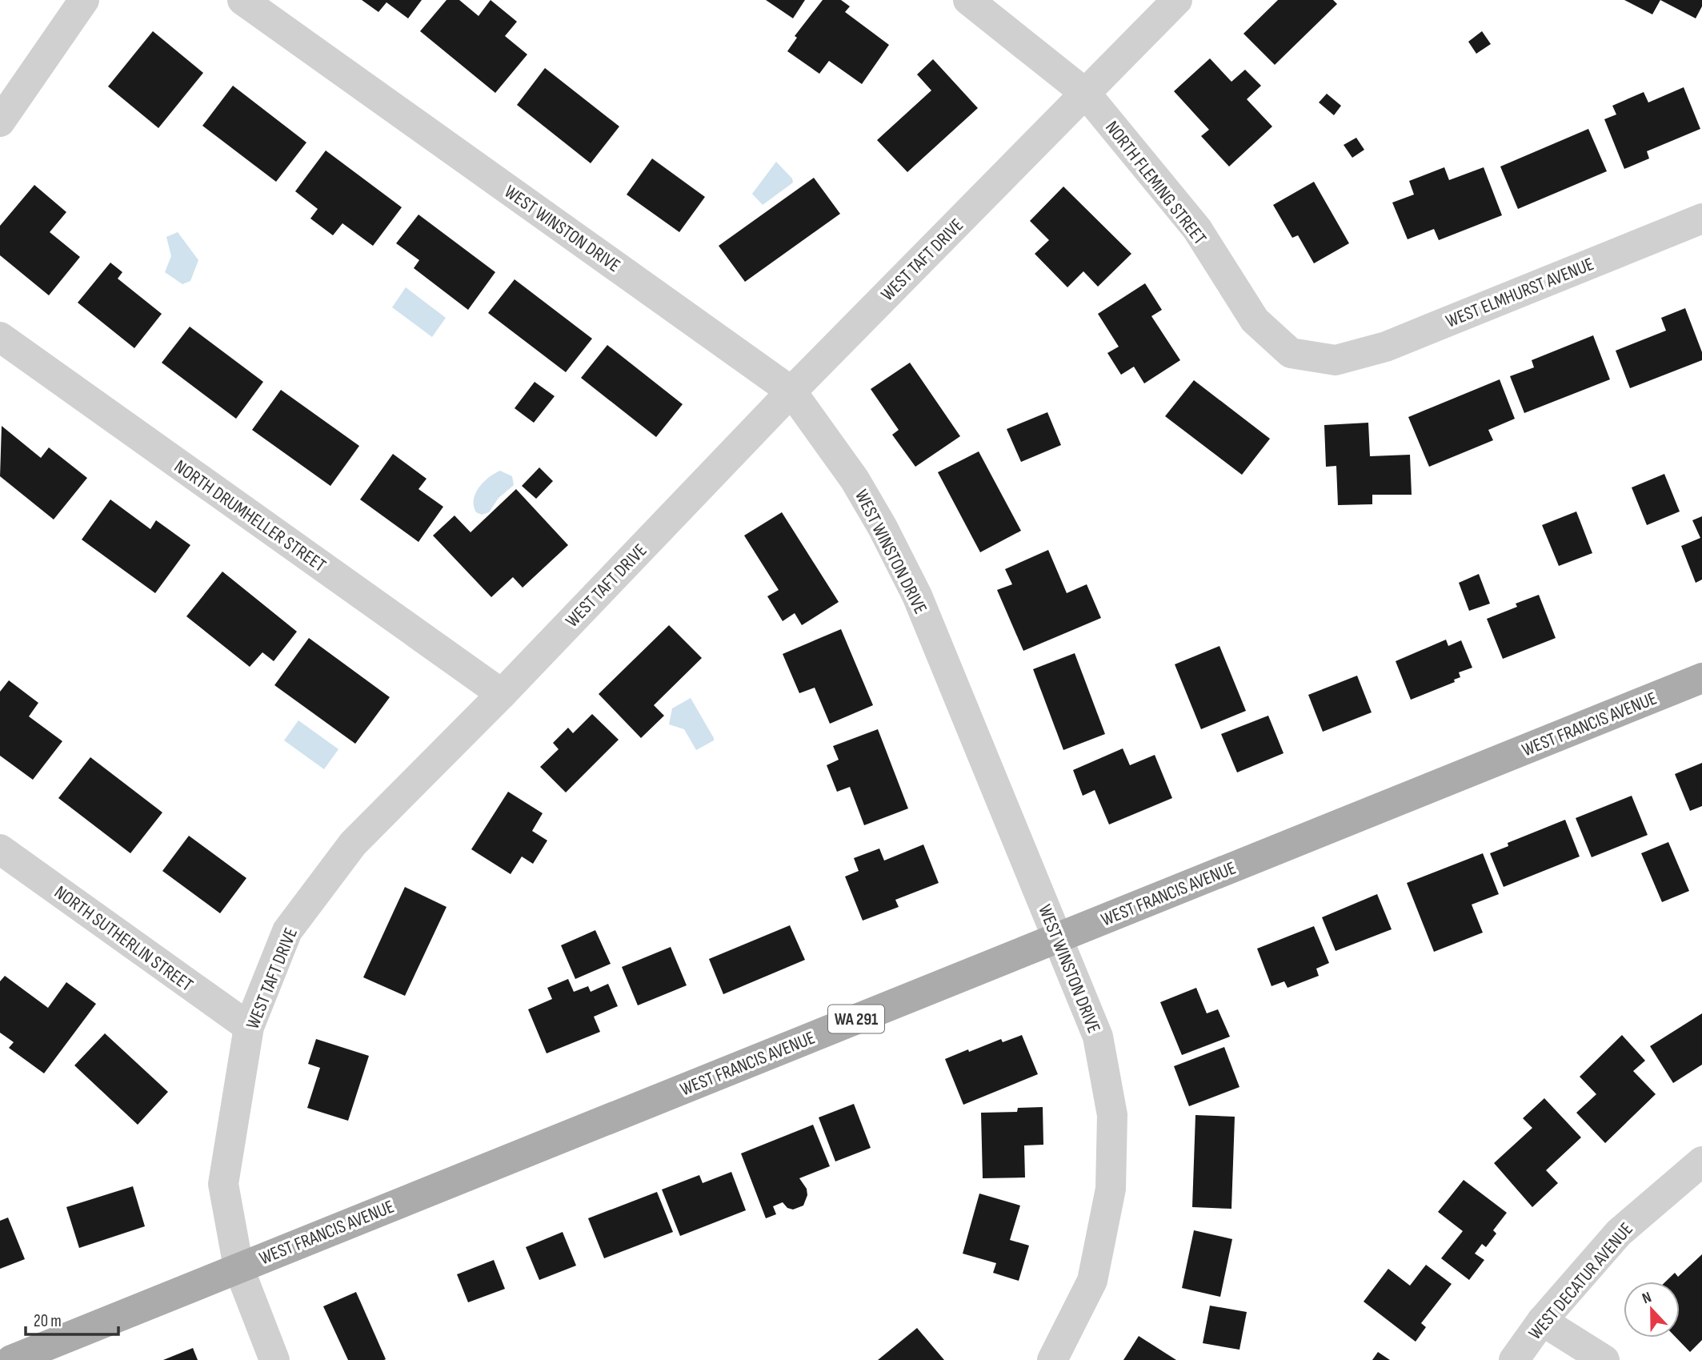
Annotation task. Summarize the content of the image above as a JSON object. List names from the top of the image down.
{
  "streets": {
    "main road": ["WEST FRANCIS AVENUE", "WA 291"],
    "street": [
      "NORTH FLEMING STREET",
      "WEST WINSTON DRIVE",
      "WEST TAFT DRIVE",
      "WEST ELMHURST AVENUE",
      "NORTH DRUMHELLER STREET",
      "NORTH SUTHERLIN STREET",
      "WEST DECATUR AVENUE"
    ]
  },
  "crossings": [
    ["NORTH FLEMING STREET", "WEST TAFT DRIVE"],
    ["NORTH FLEMING STREET", "WEST ELMHURST AVENUE"],
    ["WEST WINSTON DRIVE", "WEST TAFT DRIVE"],
    ["WEST WINSTON DRIVE", "WEST FRANCIS AVENUE"],
    ["WEST TAFT DRIVE", "NORTH DRUMHELLER STREET"],
    ["WEST TAFT DRIVE", "WEST FRANCIS AVENUE"],
    ["WEST TAFT DRIVE", "NORTH SUTHERLIN STREET"]
  ],
  "scale_bar": "20 m",
  "north": "top"
}
